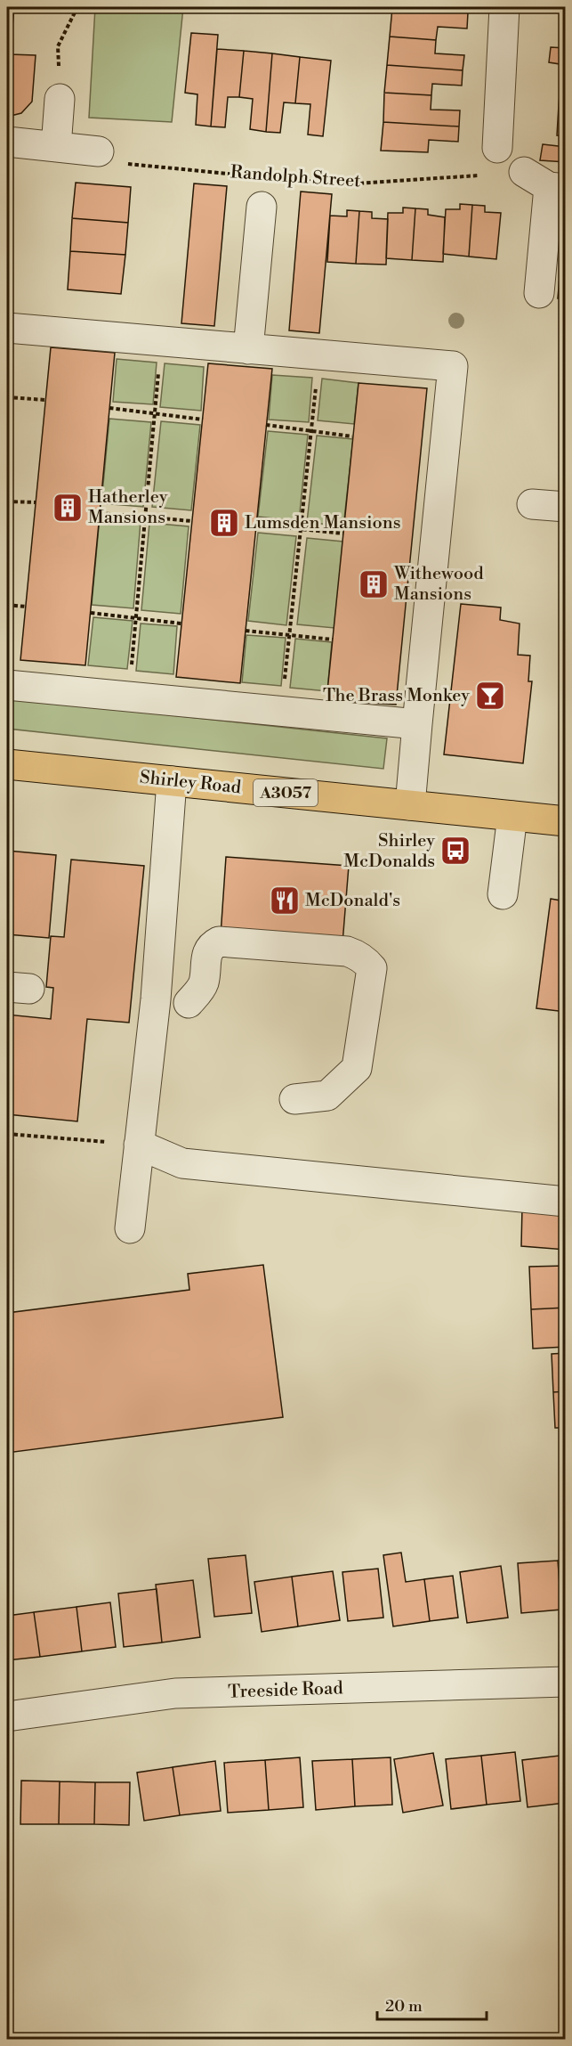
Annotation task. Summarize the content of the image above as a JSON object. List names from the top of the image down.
{
  "streets": {
    "main road": ["Shirley Road", "A3057"],
    "street": ["Treeside Road"],
    "path": ["Randolph Street"]
  },
  "places": {
    "building": ["Hatherley Mansions", "Lumsden Mansions", "Withewood Mansions"],
    "bar": ["The Brass Monkey"],
    "bus stop": ["Shirley McDonalds"],
    "restaurant": ["McDonald's"]
  },
  "scale_bar": "20 m"
}
